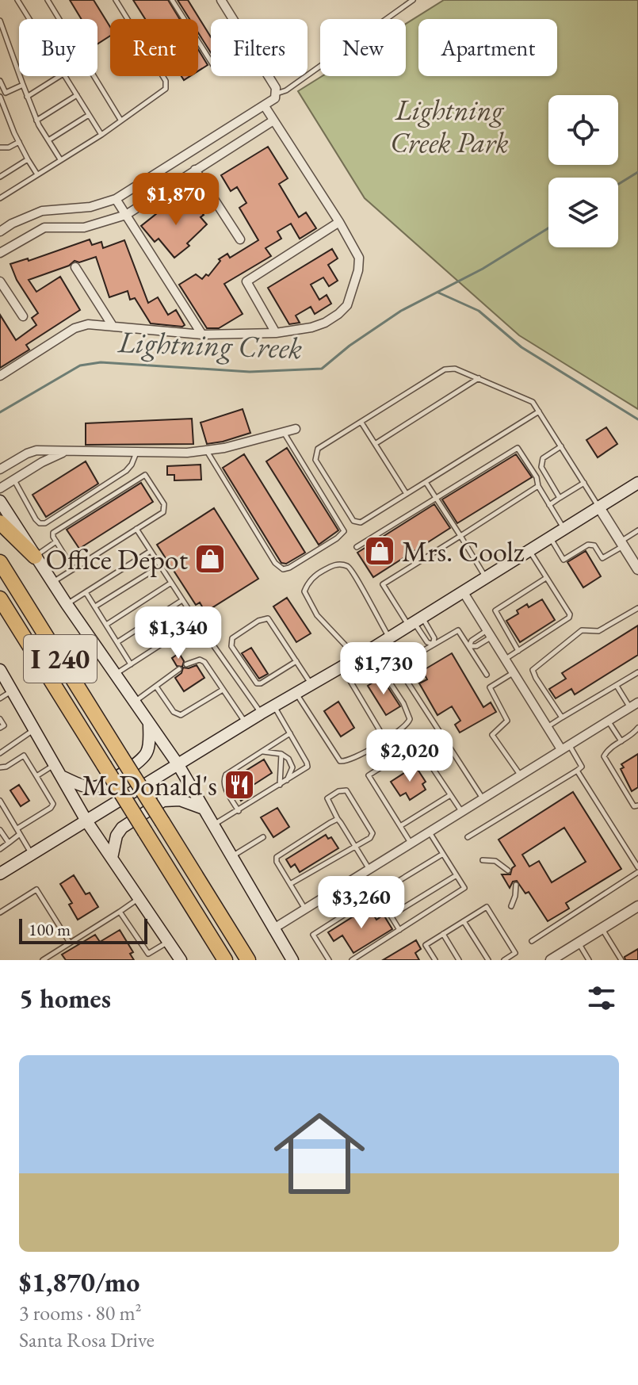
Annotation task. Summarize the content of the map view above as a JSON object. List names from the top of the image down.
{
  "streets": {
    "highway": ["I 240"]
  },
  "water": ["Lightning Creek"],
  "parks": ["Lightning Creek Park"],
  "places": {
    "shop": ["Mrs. Coolz", "Office Depot"],
    "restaurant": ["McDonald's"]
  },
  "scale_bar": "100 m",
  "page": {
    "chip": [
      "Buy",
      "Rent",
      "Filters",
      "New",
      "Apartment"
    ],
    "price": [
      "$1,870",
      "$1,340",
      "$1,730",
      "$2,020",
      "$3,260"
    ],
    "scale": "100 m",
    "heading": "5 homes",
    "list": [
      {
        "name": "$1,870/mo",
        "note": "3 rooms · 80 m² · Santa Rosa Drive"
      }
    ]
  }
}
